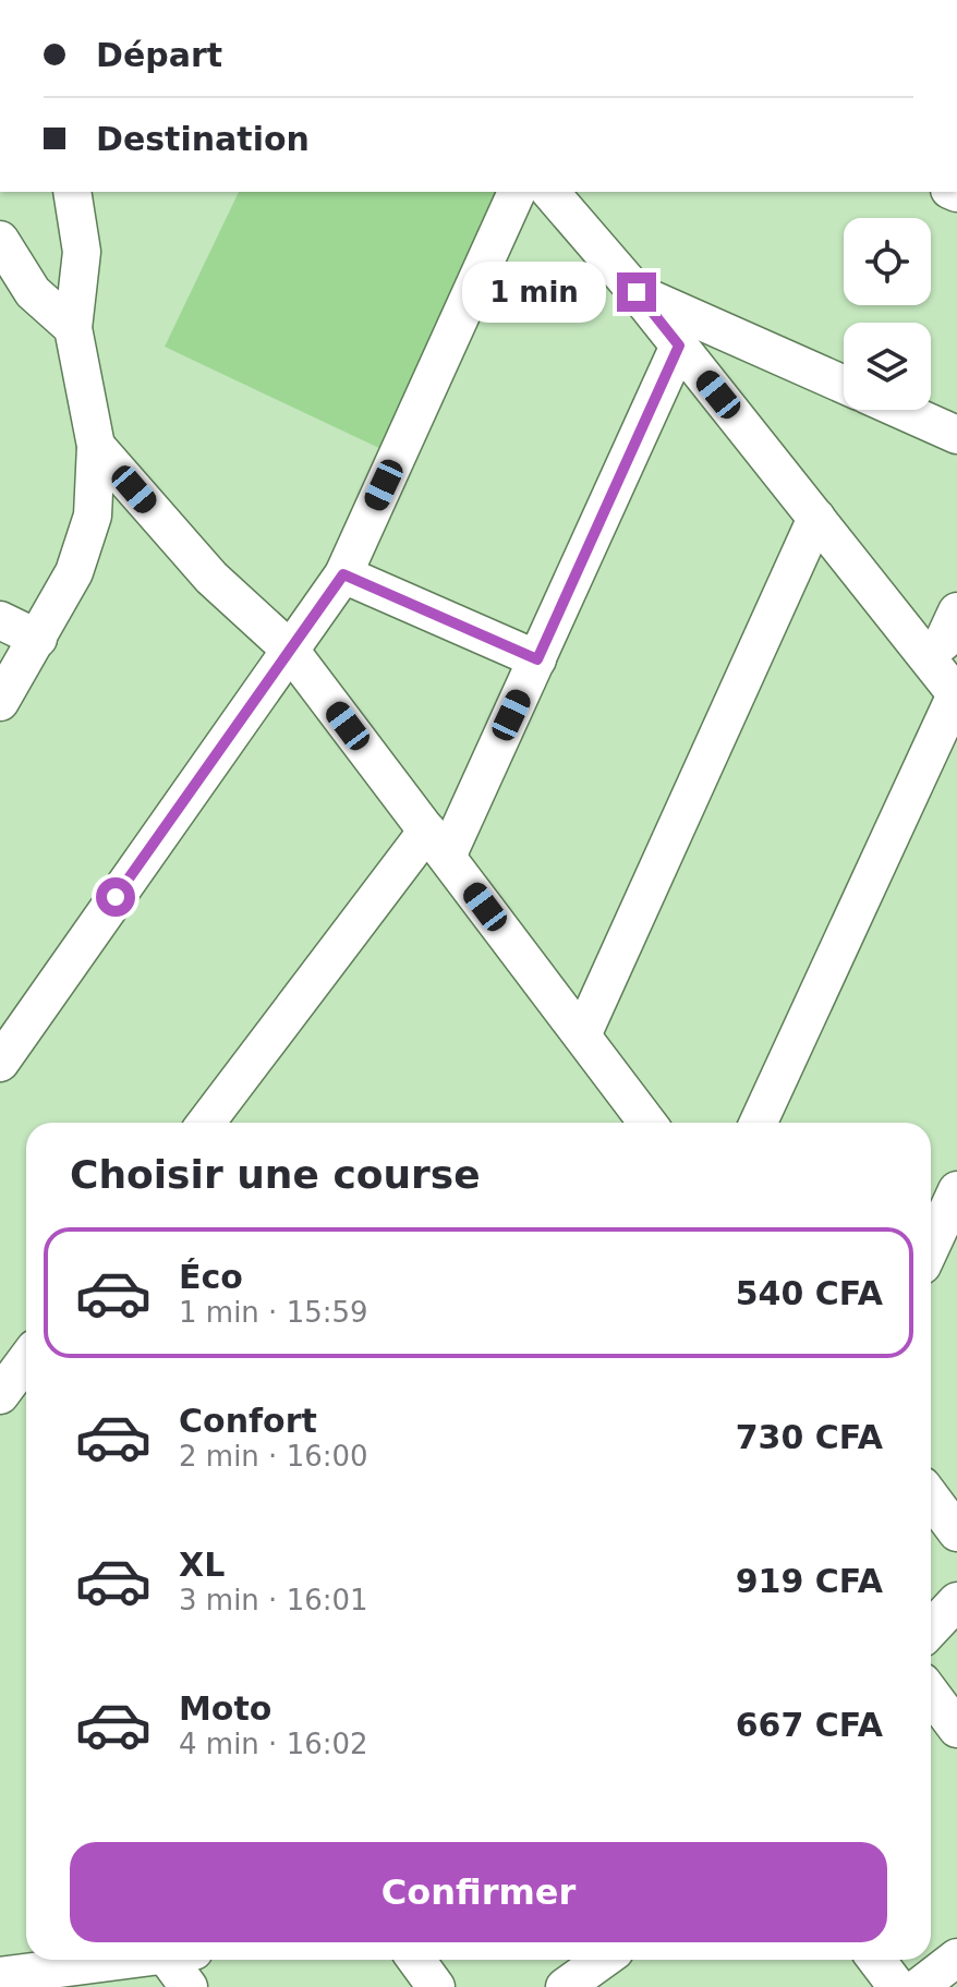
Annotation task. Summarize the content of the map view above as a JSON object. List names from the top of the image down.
{
  "page": {
    "banner": ["Départ", "Destination"],
    "bubble": "1 min",
    "heading": "Choisir une course",
    "list": [
      {
        "name": "Éco",
        "note": "1 min · 15:59",
        "value": "540 CFA"
      },
      {
        "name": "Confort",
        "note": "2 min · 16:00",
        "value": "730 CFA"
      },
      {
        "name": "XL",
        "note": "3 min · 16:01",
        "value": "919 CFA"
      },
      {
        "name": "Moto",
        "note": "4 min · 16:02",
        "value": "667 CFA"
      }
    ],
    "buttons": "Confirmer"
  }
}
